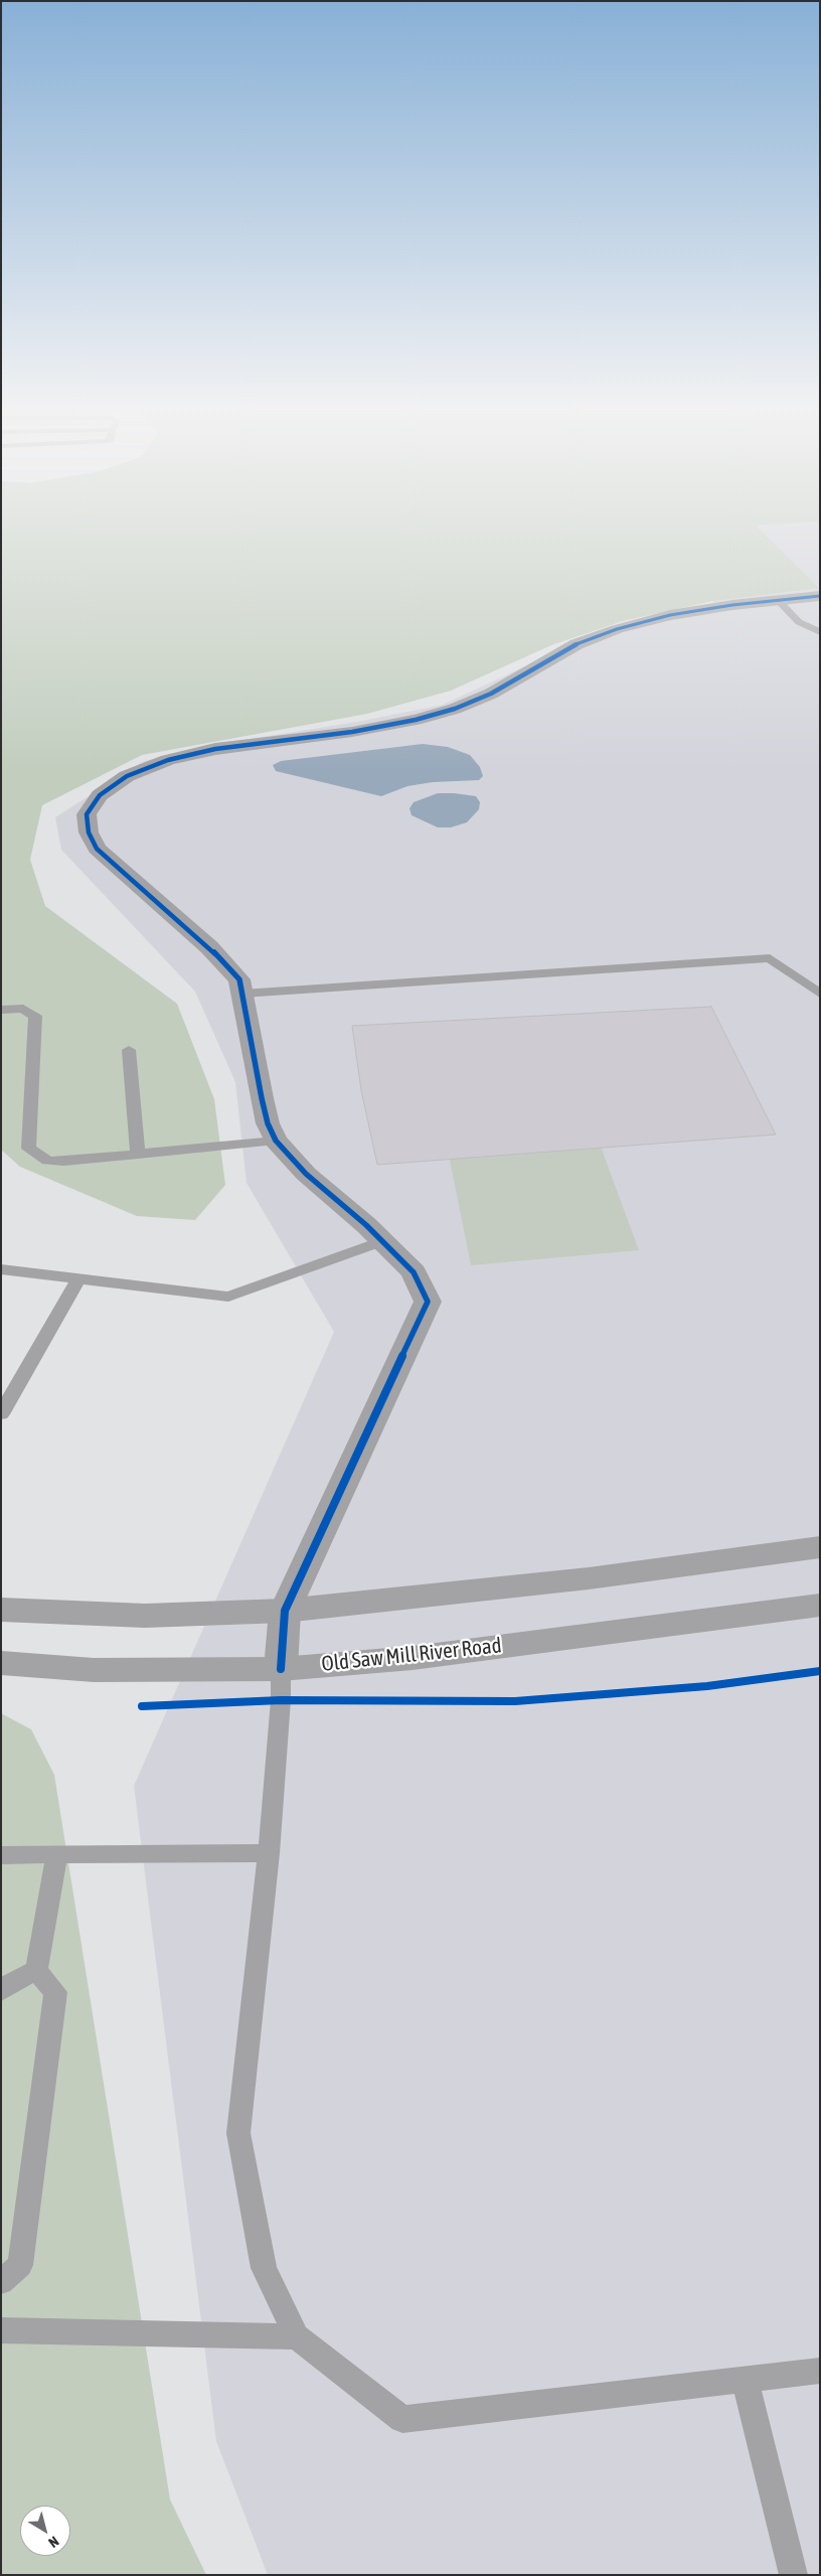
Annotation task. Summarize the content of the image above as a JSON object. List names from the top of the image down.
{
  "streets": {
    "street": ["Old Saw Mill River Road"]
  },
  "north": "bottom right"
}
